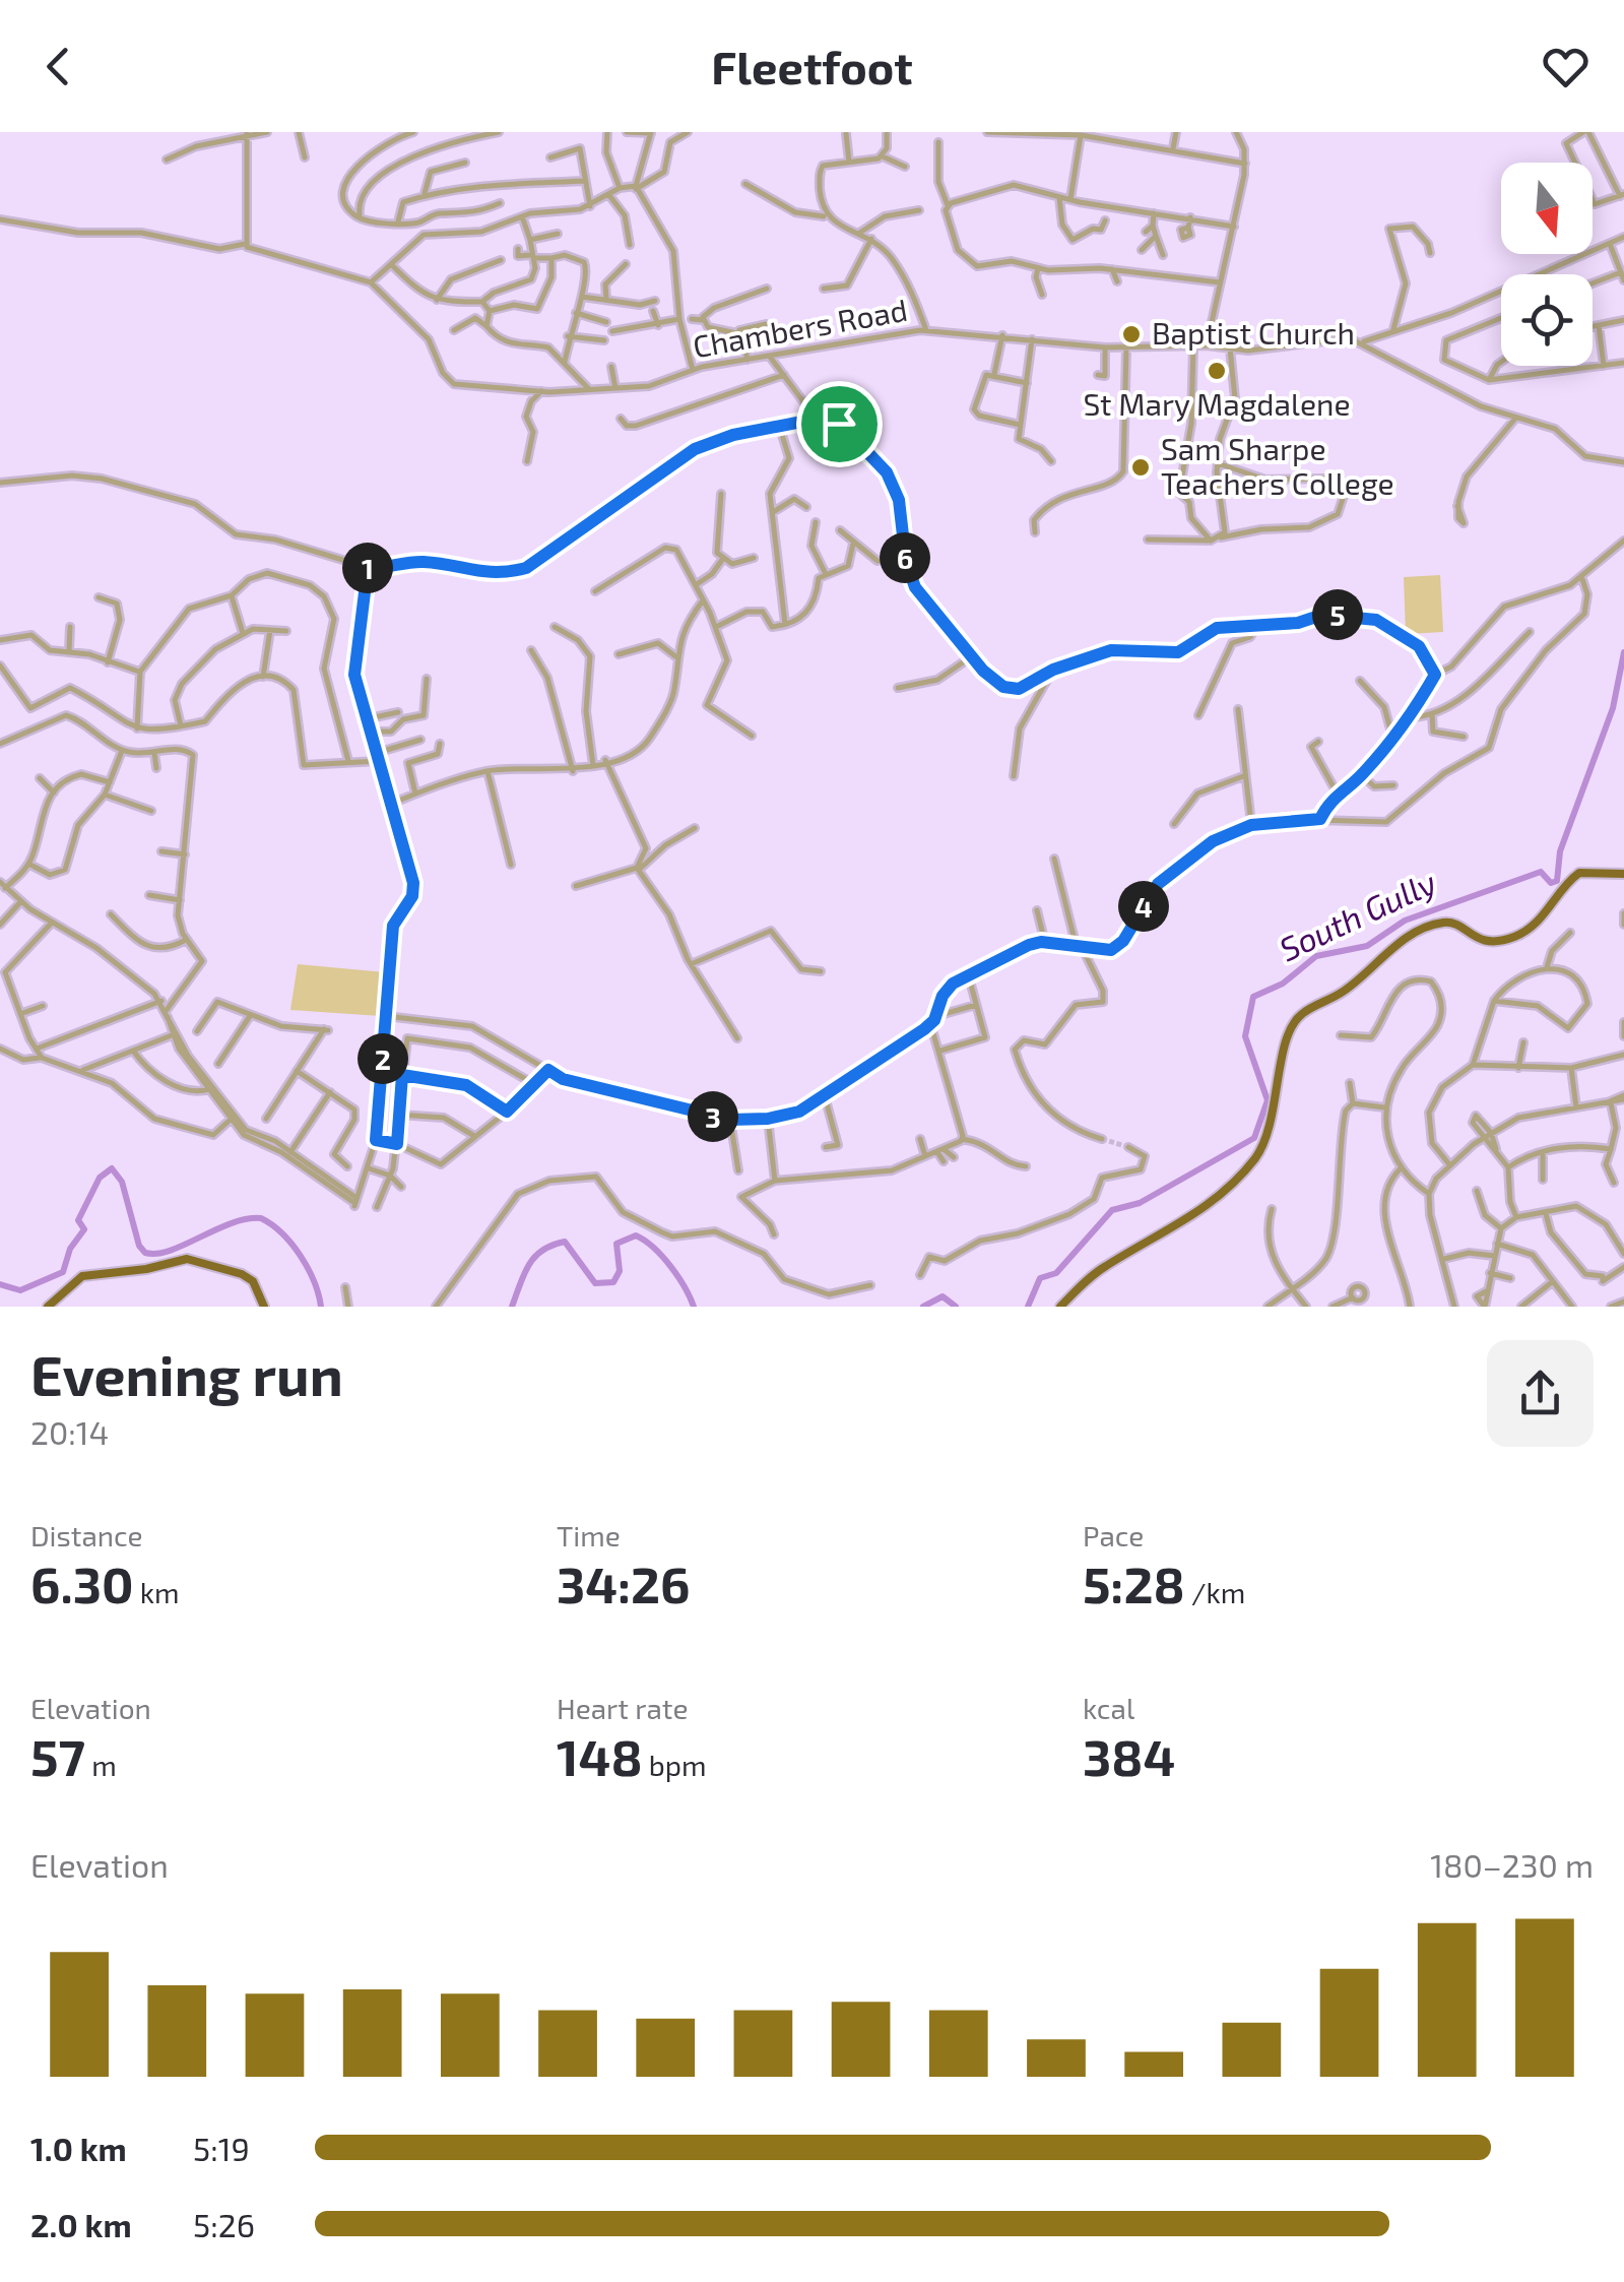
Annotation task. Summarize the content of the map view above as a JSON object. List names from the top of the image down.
{
  "streets": {
    "street": ["Chambers Road"]
  },
  "water": ["South Gully"],
  "places": ["Baptist Church", "St Mary Magdalene", "Sam Sharpe Teachers College"],
  "north": "bottom",
  "page": {
    "header": "Fleetfoot",
    "pins": [
      "6",
      "1",
      "5",
      "4",
      "2",
      "3"
    ],
    "heading": ["Evening run", "20:14"],
    "stats": [
      ["Distance", "6.30 km"],
      ["Time", "34:26"],
      ["Pace", "5:28 /km"],
      ["Elevation", "57 m"],
      ["Heart rate", "148 bpm"],
      ["kcal", "384"]
    ],
    "chart": ["Elevation", "180–230 m"],
    "list": [
      {
        "name": "1.0 km",
        "note": "5:19"
      },
      {
        "name": "2.0 km",
        "note": "5:26"
      }
    ]
  }
}
